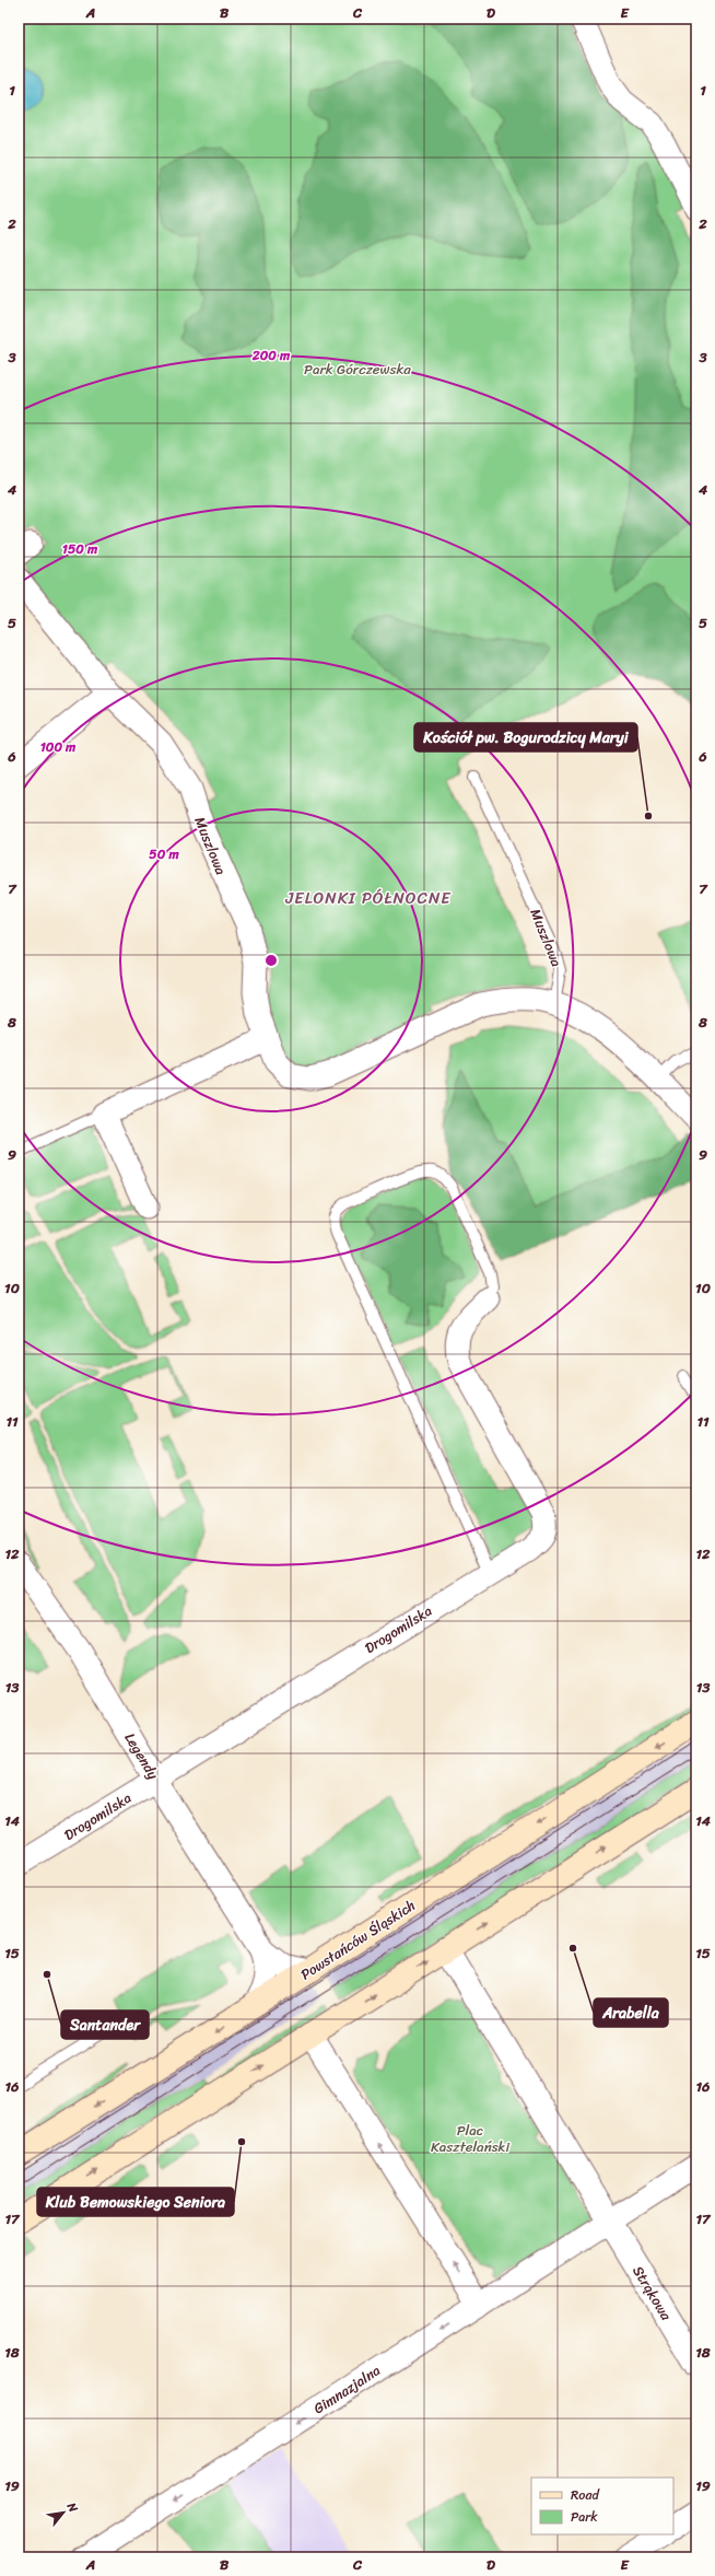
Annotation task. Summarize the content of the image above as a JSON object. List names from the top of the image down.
{
  "streets": {
    "main road": ["Powstańców Śląskich"],
    "street": [
      "Muszlowa",
      "Drogomilska",
      "Legendy",
      "Strąkowa",
      "Gimnazjalna"
    ]
  },
  "crossings": [
    ["Drogomilska", "Legendy"],
    ["Legendy", "Powstańców Śląskich"],
    ["Strąkowa", "Gimnazjalna"]
  ],
  "one_way": ["Gimnazjalna"],
  "districts": ["JELONKI PÓŁNOCNE"],
  "parks": ["Park Górczewska", "Plac Kasztelański"],
  "places": [
    "Kościół pw. Bogurodzicy Maryi",
    "Arabella",
    "Santander",
    "Klub Bemowskiego Seniora"
  ],
  "legend": ["Road", "Park"],
  "north": "top right",
  "grid": {
    "columns": [
      "A",
      "B",
      "C",
      "D",
      "E"
    ],
    "rows": [
      "1",
      "2",
      "3",
      "4",
      "5",
      "6",
      "7",
      "8",
      "9",
      "10",
      "11",
      "12",
      "13",
      "14",
      "15",
      "16",
      "17",
      "18",
      "19"
    ]
  },
  "rings": [
    "200 m",
    "150 m",
    "100 m",
    "50 m"
  ]
}
